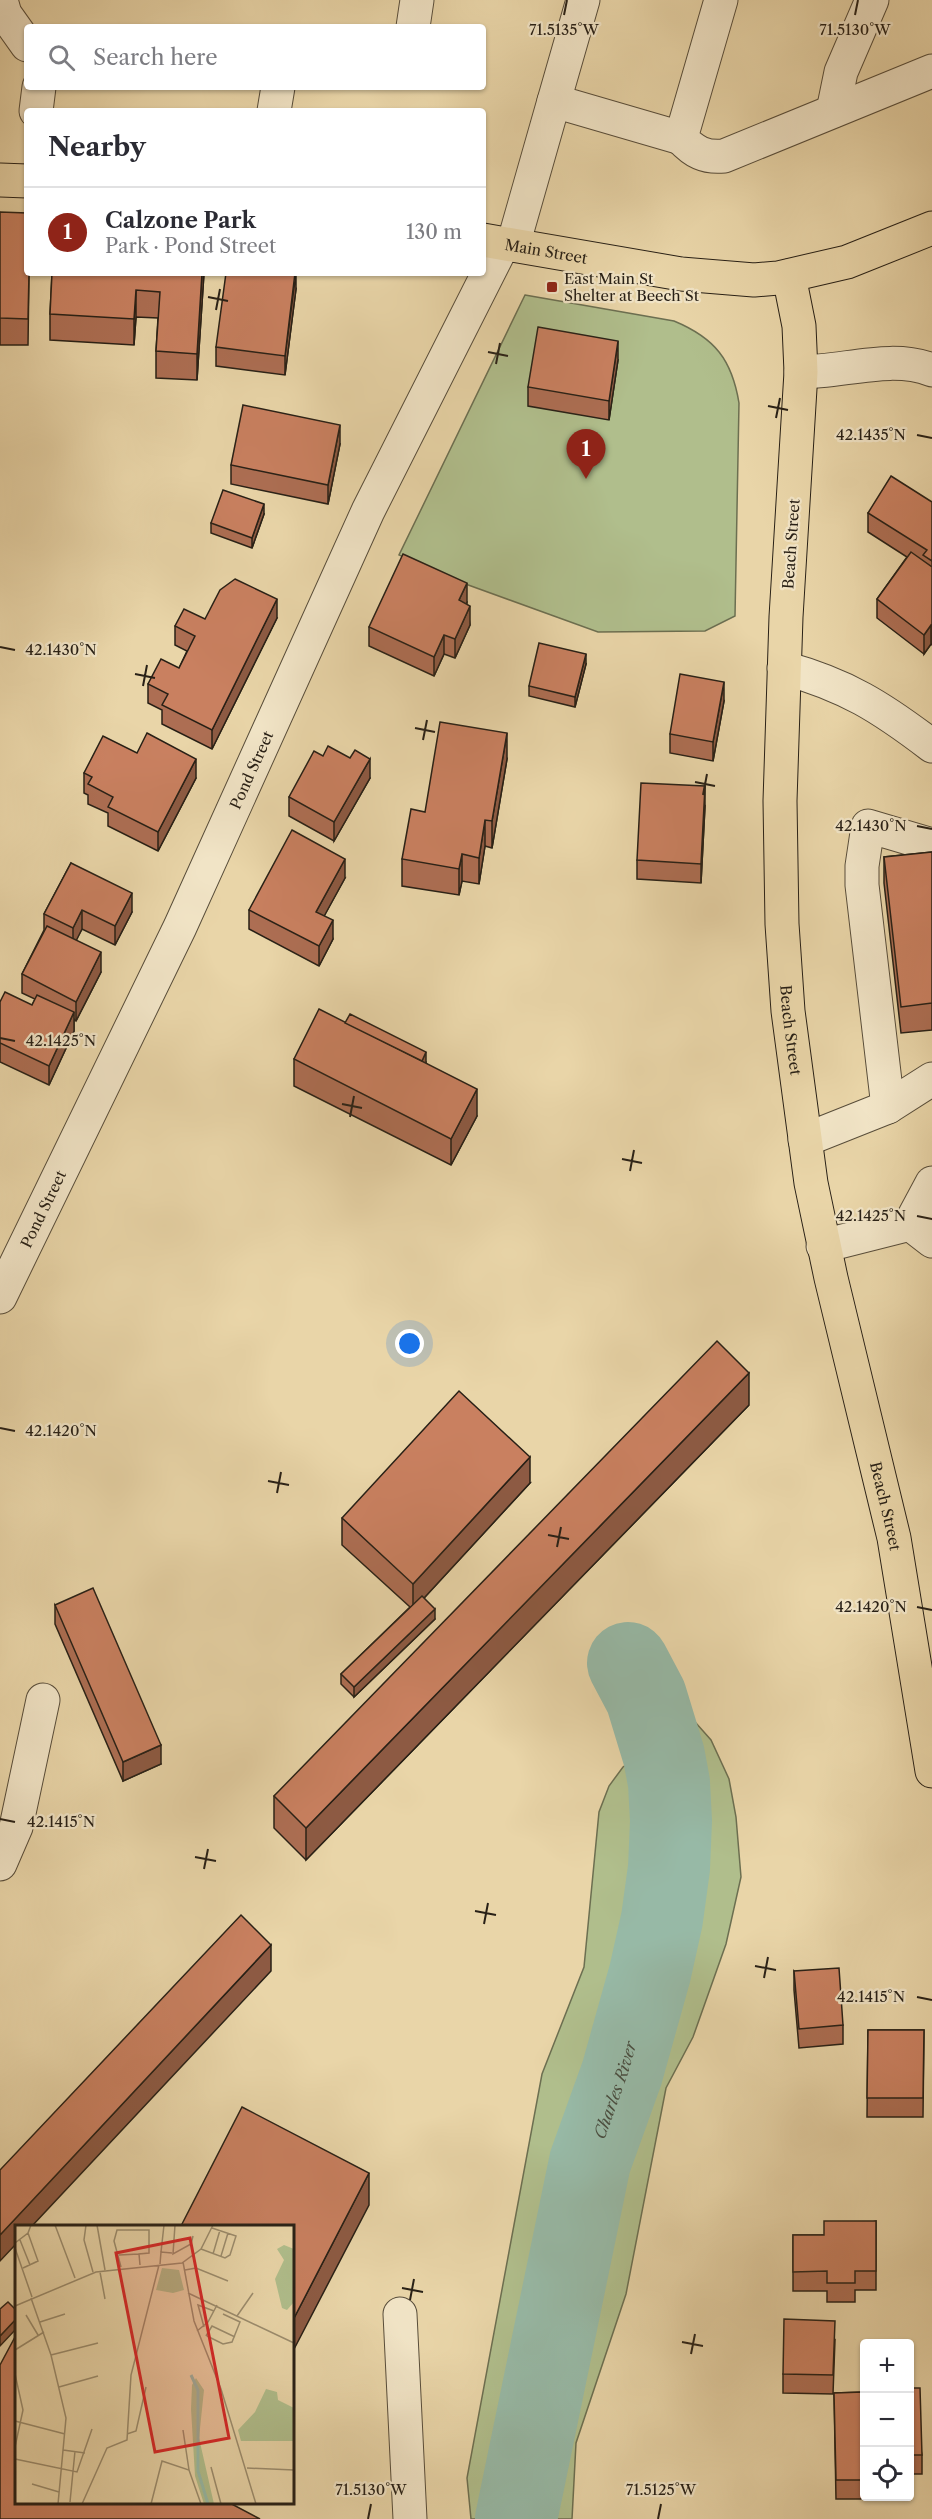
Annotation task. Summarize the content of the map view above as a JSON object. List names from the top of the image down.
{
  "streets": {
    "main road": ["Main Street", "Beach Street"],
    "street": ["Pond Street"]
  },
  "crossings": [
    ["Main Street", "Beach Street"],
    ["Main Street", "Pond Street"]
  ],
  "water": ["Charles River"],
  "places": {
    "transit": ["East Main St Shelter at Beech St"]
  },
  "page": {
    "search": "Search here",
    "heading": "Nearby",
    "list": [
      {
        "mark": "1",
        "name": "Calzone Park",
        "note": "Park · Pond Street",
        "value": "130 m"
      }
    ],
    "pins": "1",
    "map_buttons": ["+", "−"]
  },
  "coordinates": [
    "71.5135°W",
    "71.5130°W",
    "42.1435°N",
    "42.1430°N",
    "42.1425°N",
    "42.1420°N",
    "42.1415°N",
    "71.5125°W"
  ]
}
